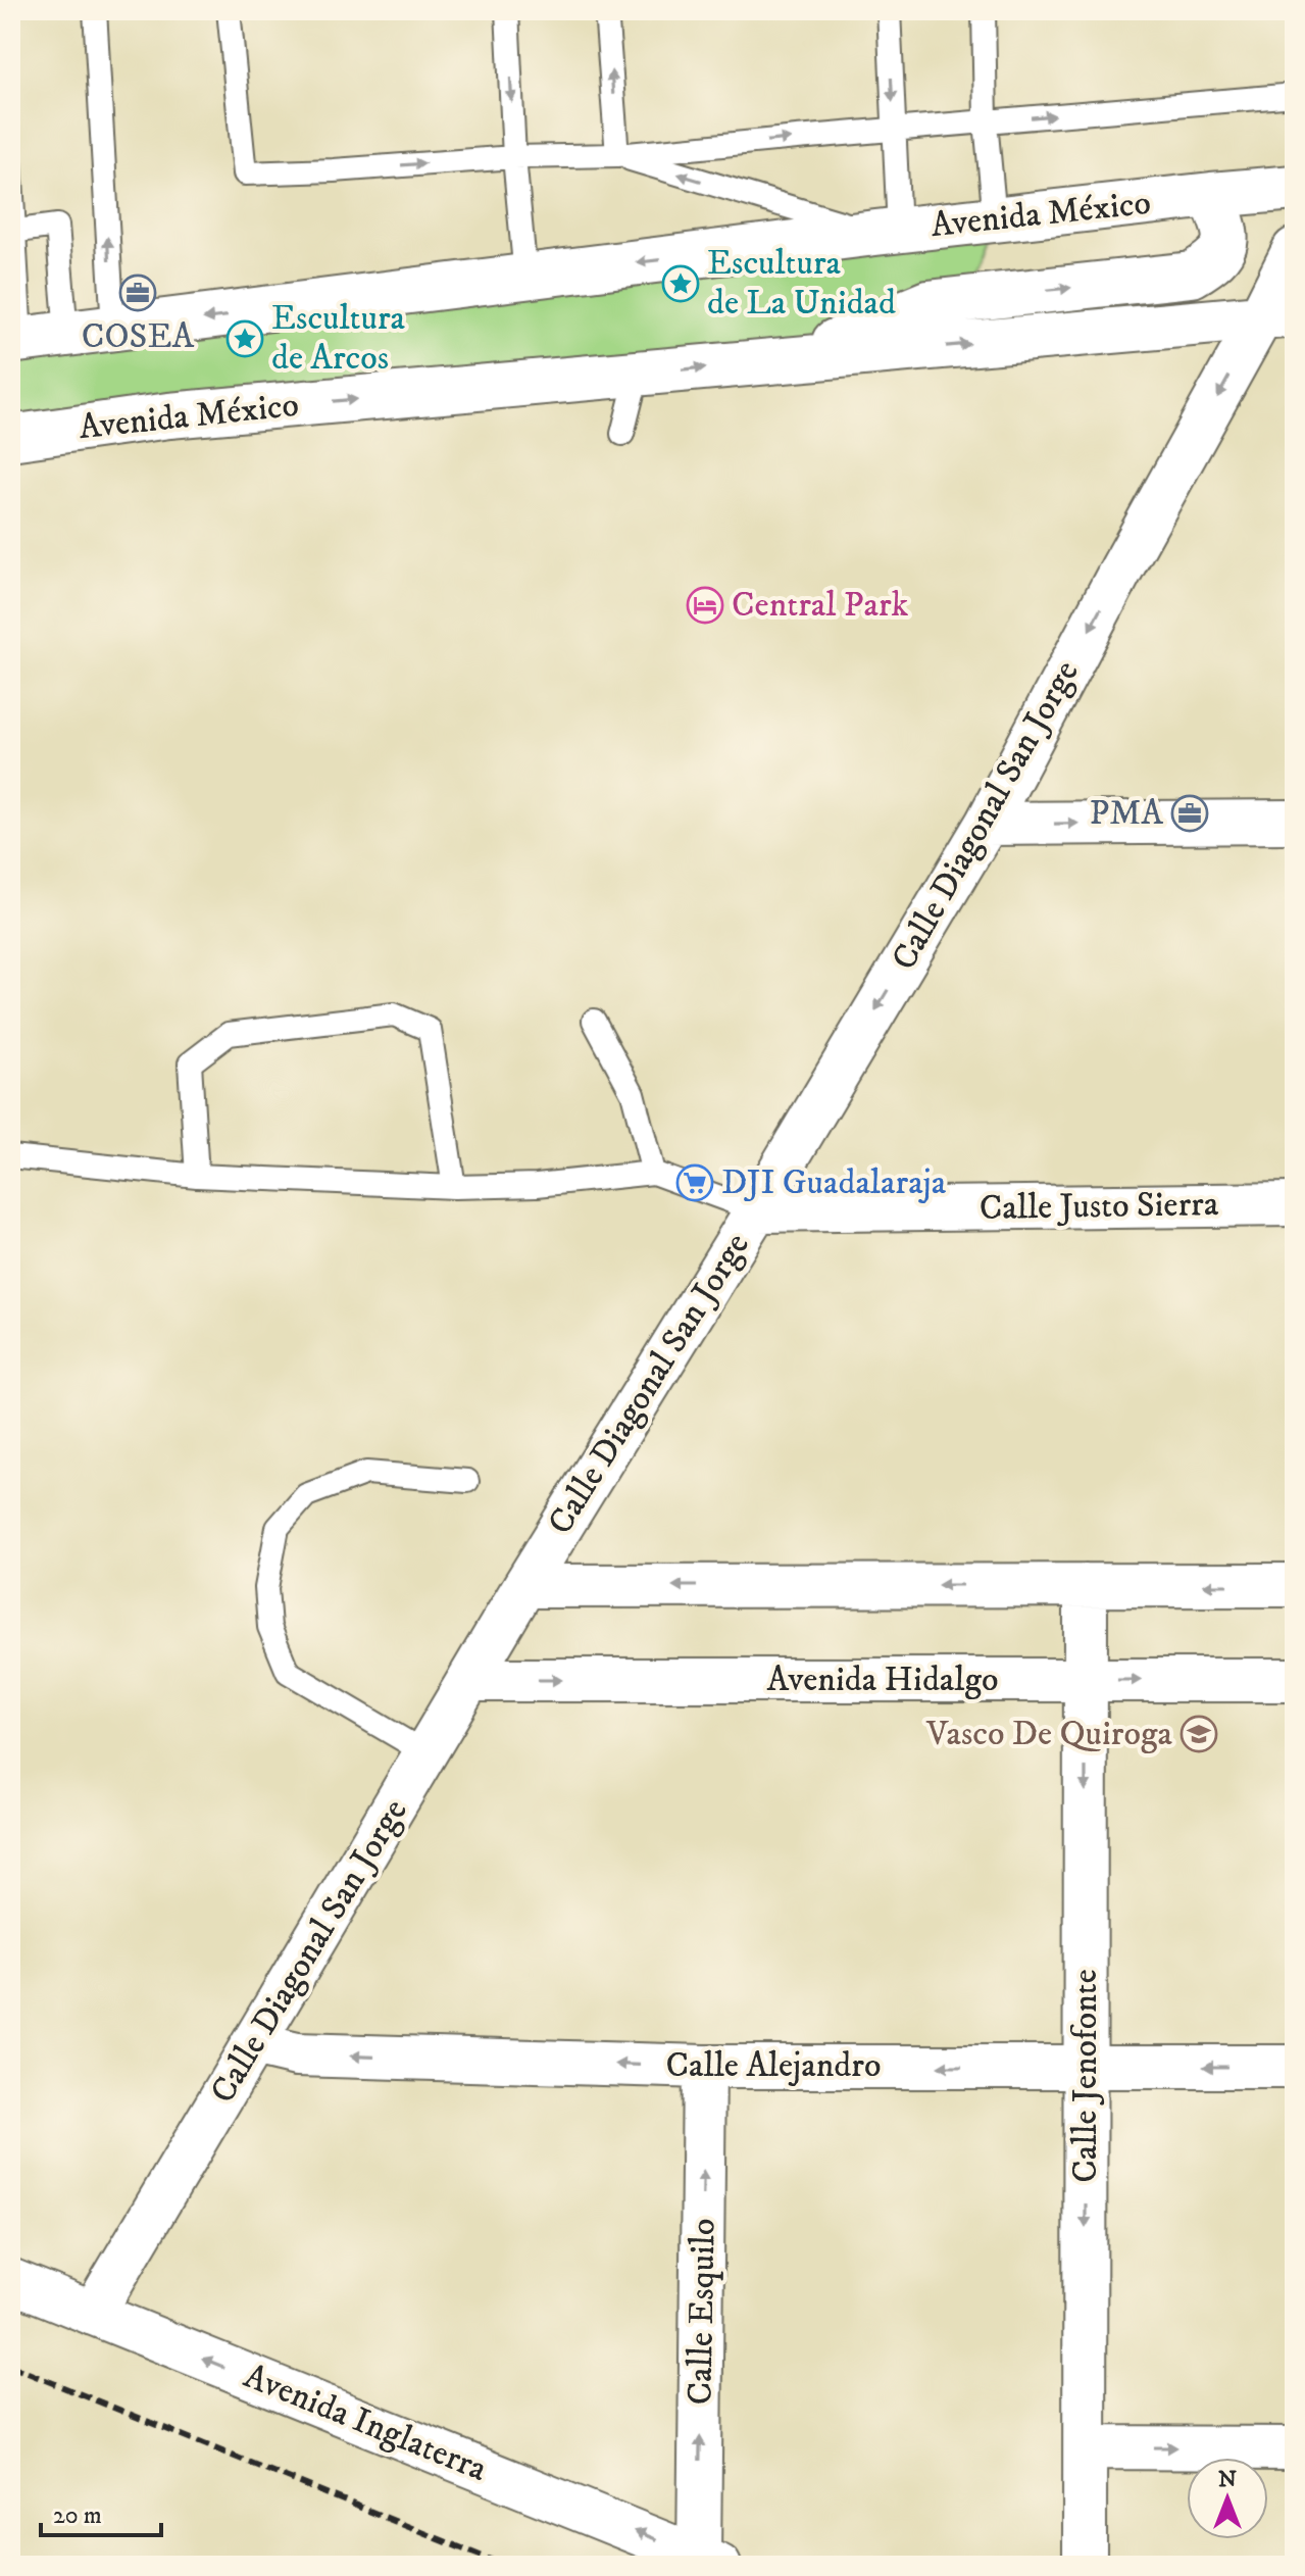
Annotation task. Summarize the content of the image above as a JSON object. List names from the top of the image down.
{
  "streets": {
    "main road": ["Avenida México"],
    "street": [
      "Calle Diagonal San Jorge",
      "Calle Justo Sierra",
      "Avenida Hidalgo",
      "Calle Alejandro",
      "Calle Jenofonte",
      "Calle Esquilo",
      "Avenida Inglaterra"
    ]
  },
  "crossings": [
    ["Avenida México", "Calle Diagonal San Jorge"],
    ["Calle Diagonal San Jorge", "Calle Justo Sierra"],
    ["Calle Diagonal San Jorge", "Avenida Hidalgo"],
    ["Calle Diagonal San Jorge", "Calle Alejandro"],
    ["Calle Diagonal San Jorge", "Avenida Inglaterra"],
    ["Avenida Hidalgo", "Calle Jenofonte"],
    ["Calle Alejandro", "Calle Jenofonte"],
    ["Calle Alejandro", "Calle Esquilo"],
    ["Calle Esquilo", "Avenida Inglaterra"]
  ],
  "one_way": [
    "Calle Diagonal San Jorge",
    "Calle Alejandro",
    "Calle Jenofonte",
    "Calle Esquilo",
    "Avenida Inglaterra"
  ],
  "places": {
    "place": ["Escultura de La Unidad", "Escultura de Arcos"],
    "office": ["COSEA", "PMA"],
    "hotel": ["Central Park"],
    "supermarket": ["DJI Guadalaraja"],
    "school or university": ["Vasco De Quiroga"]
  },
  "scale_bar": "20 m",
  "north": "top"
}
